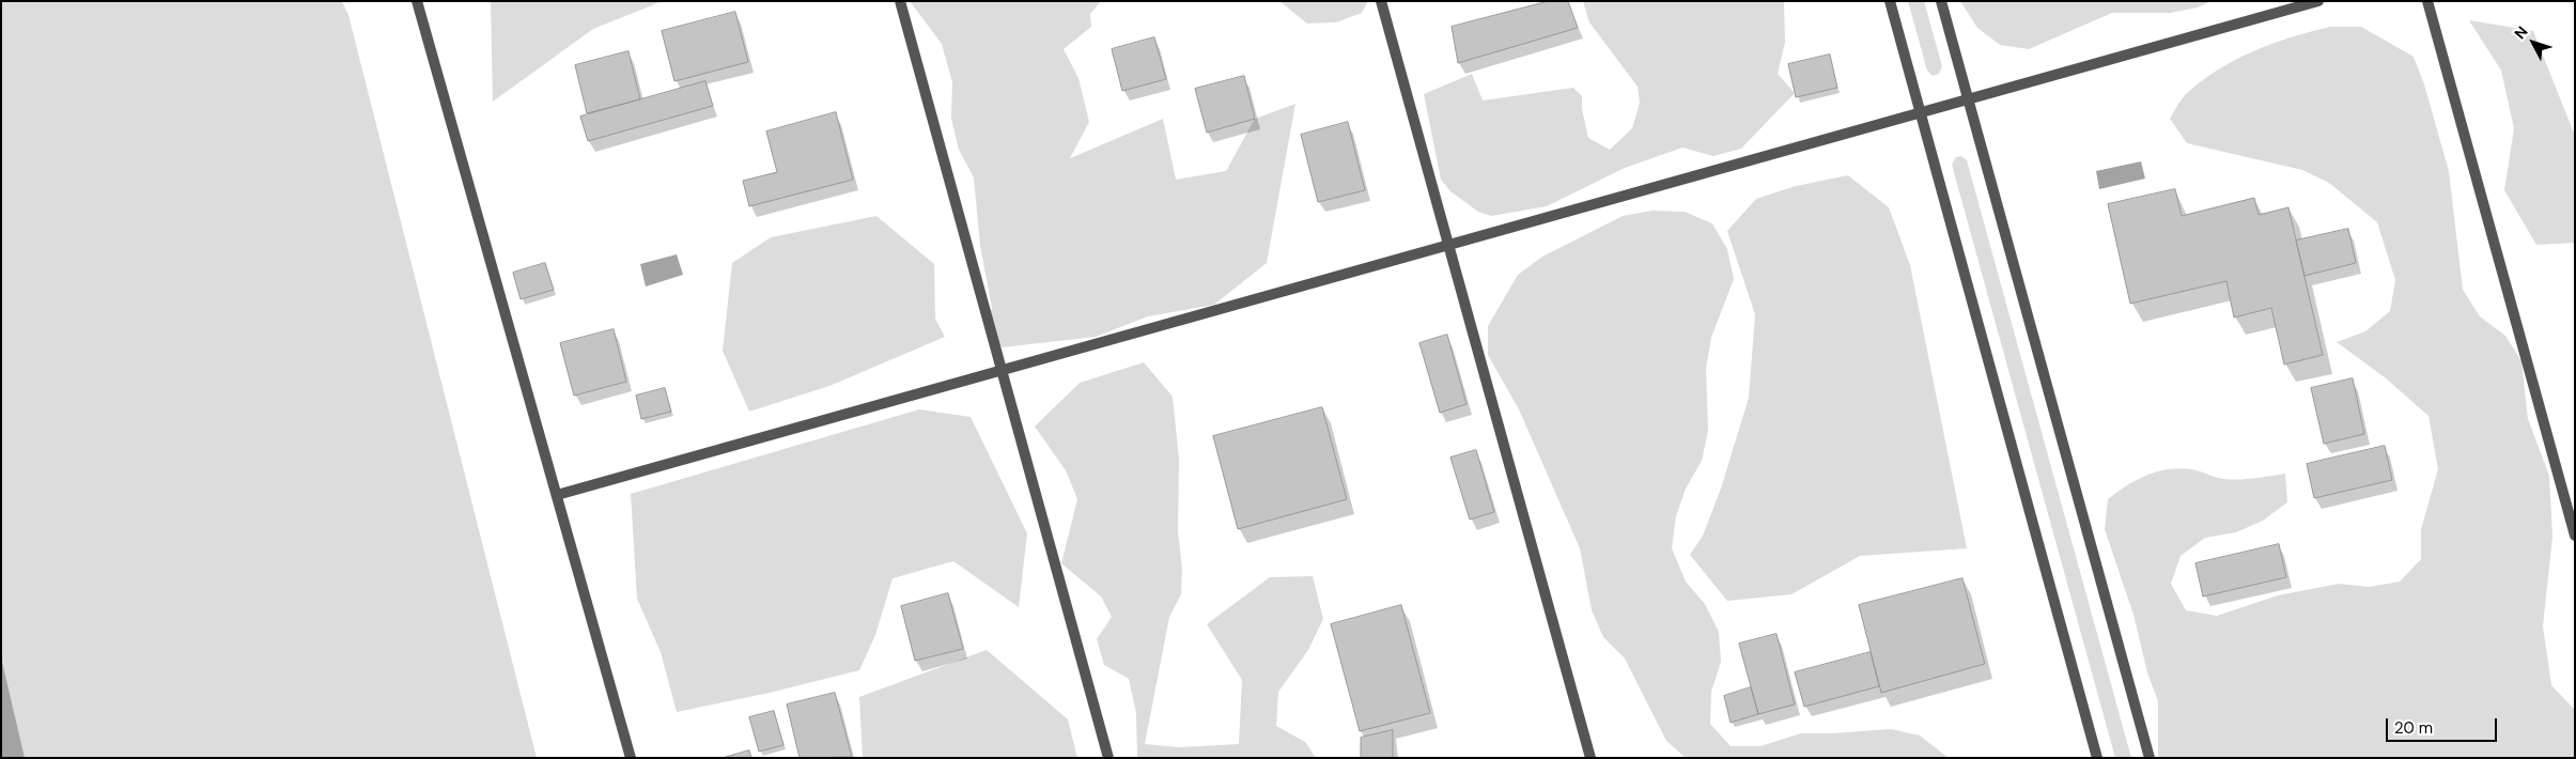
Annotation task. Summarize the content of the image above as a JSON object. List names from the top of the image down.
{
  "scale_bar": "20 m",
  "north": "top left"
}
